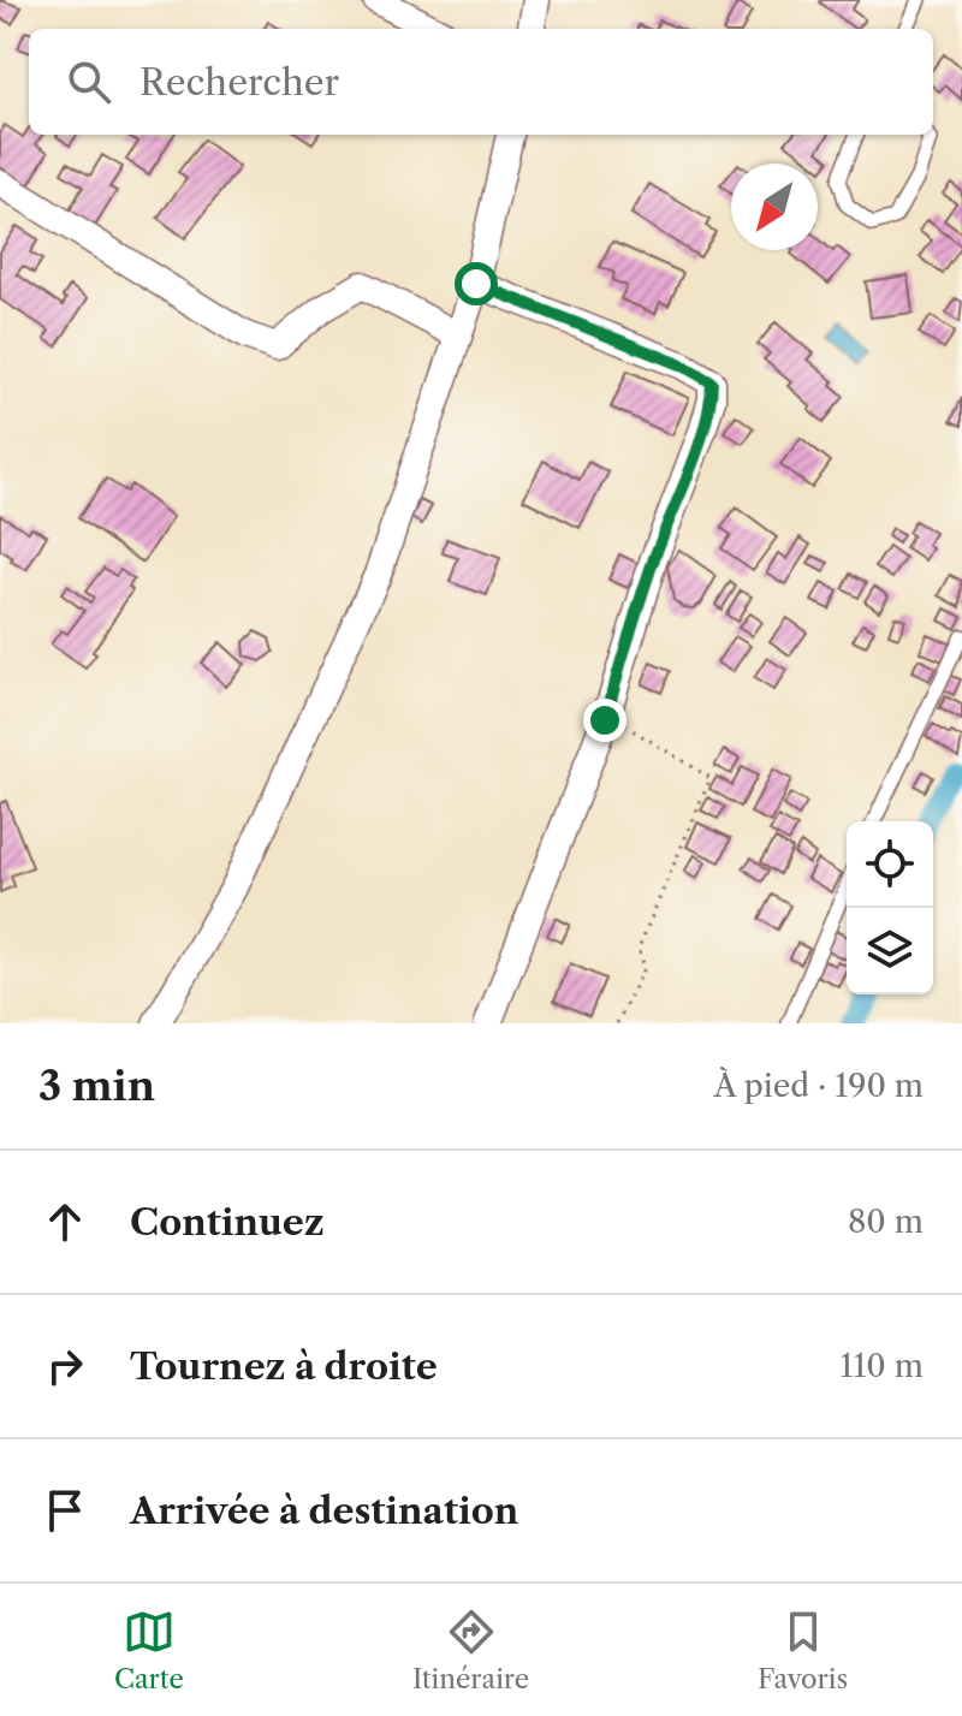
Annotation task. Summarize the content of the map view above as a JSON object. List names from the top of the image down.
{
  "north": "bottom left",
  "page": {
    "search": "Rechercher",
    "heading": ["3 min", "À pied · 190 m"],
    "list": [
      ["Continuez", "80 m"],
      ["Tournez à droite", "110 m"],
      "Arrivée à destination"
    ],
    "nav": ["Carte", "Itinéraire", "Favoris"]
  }
}
